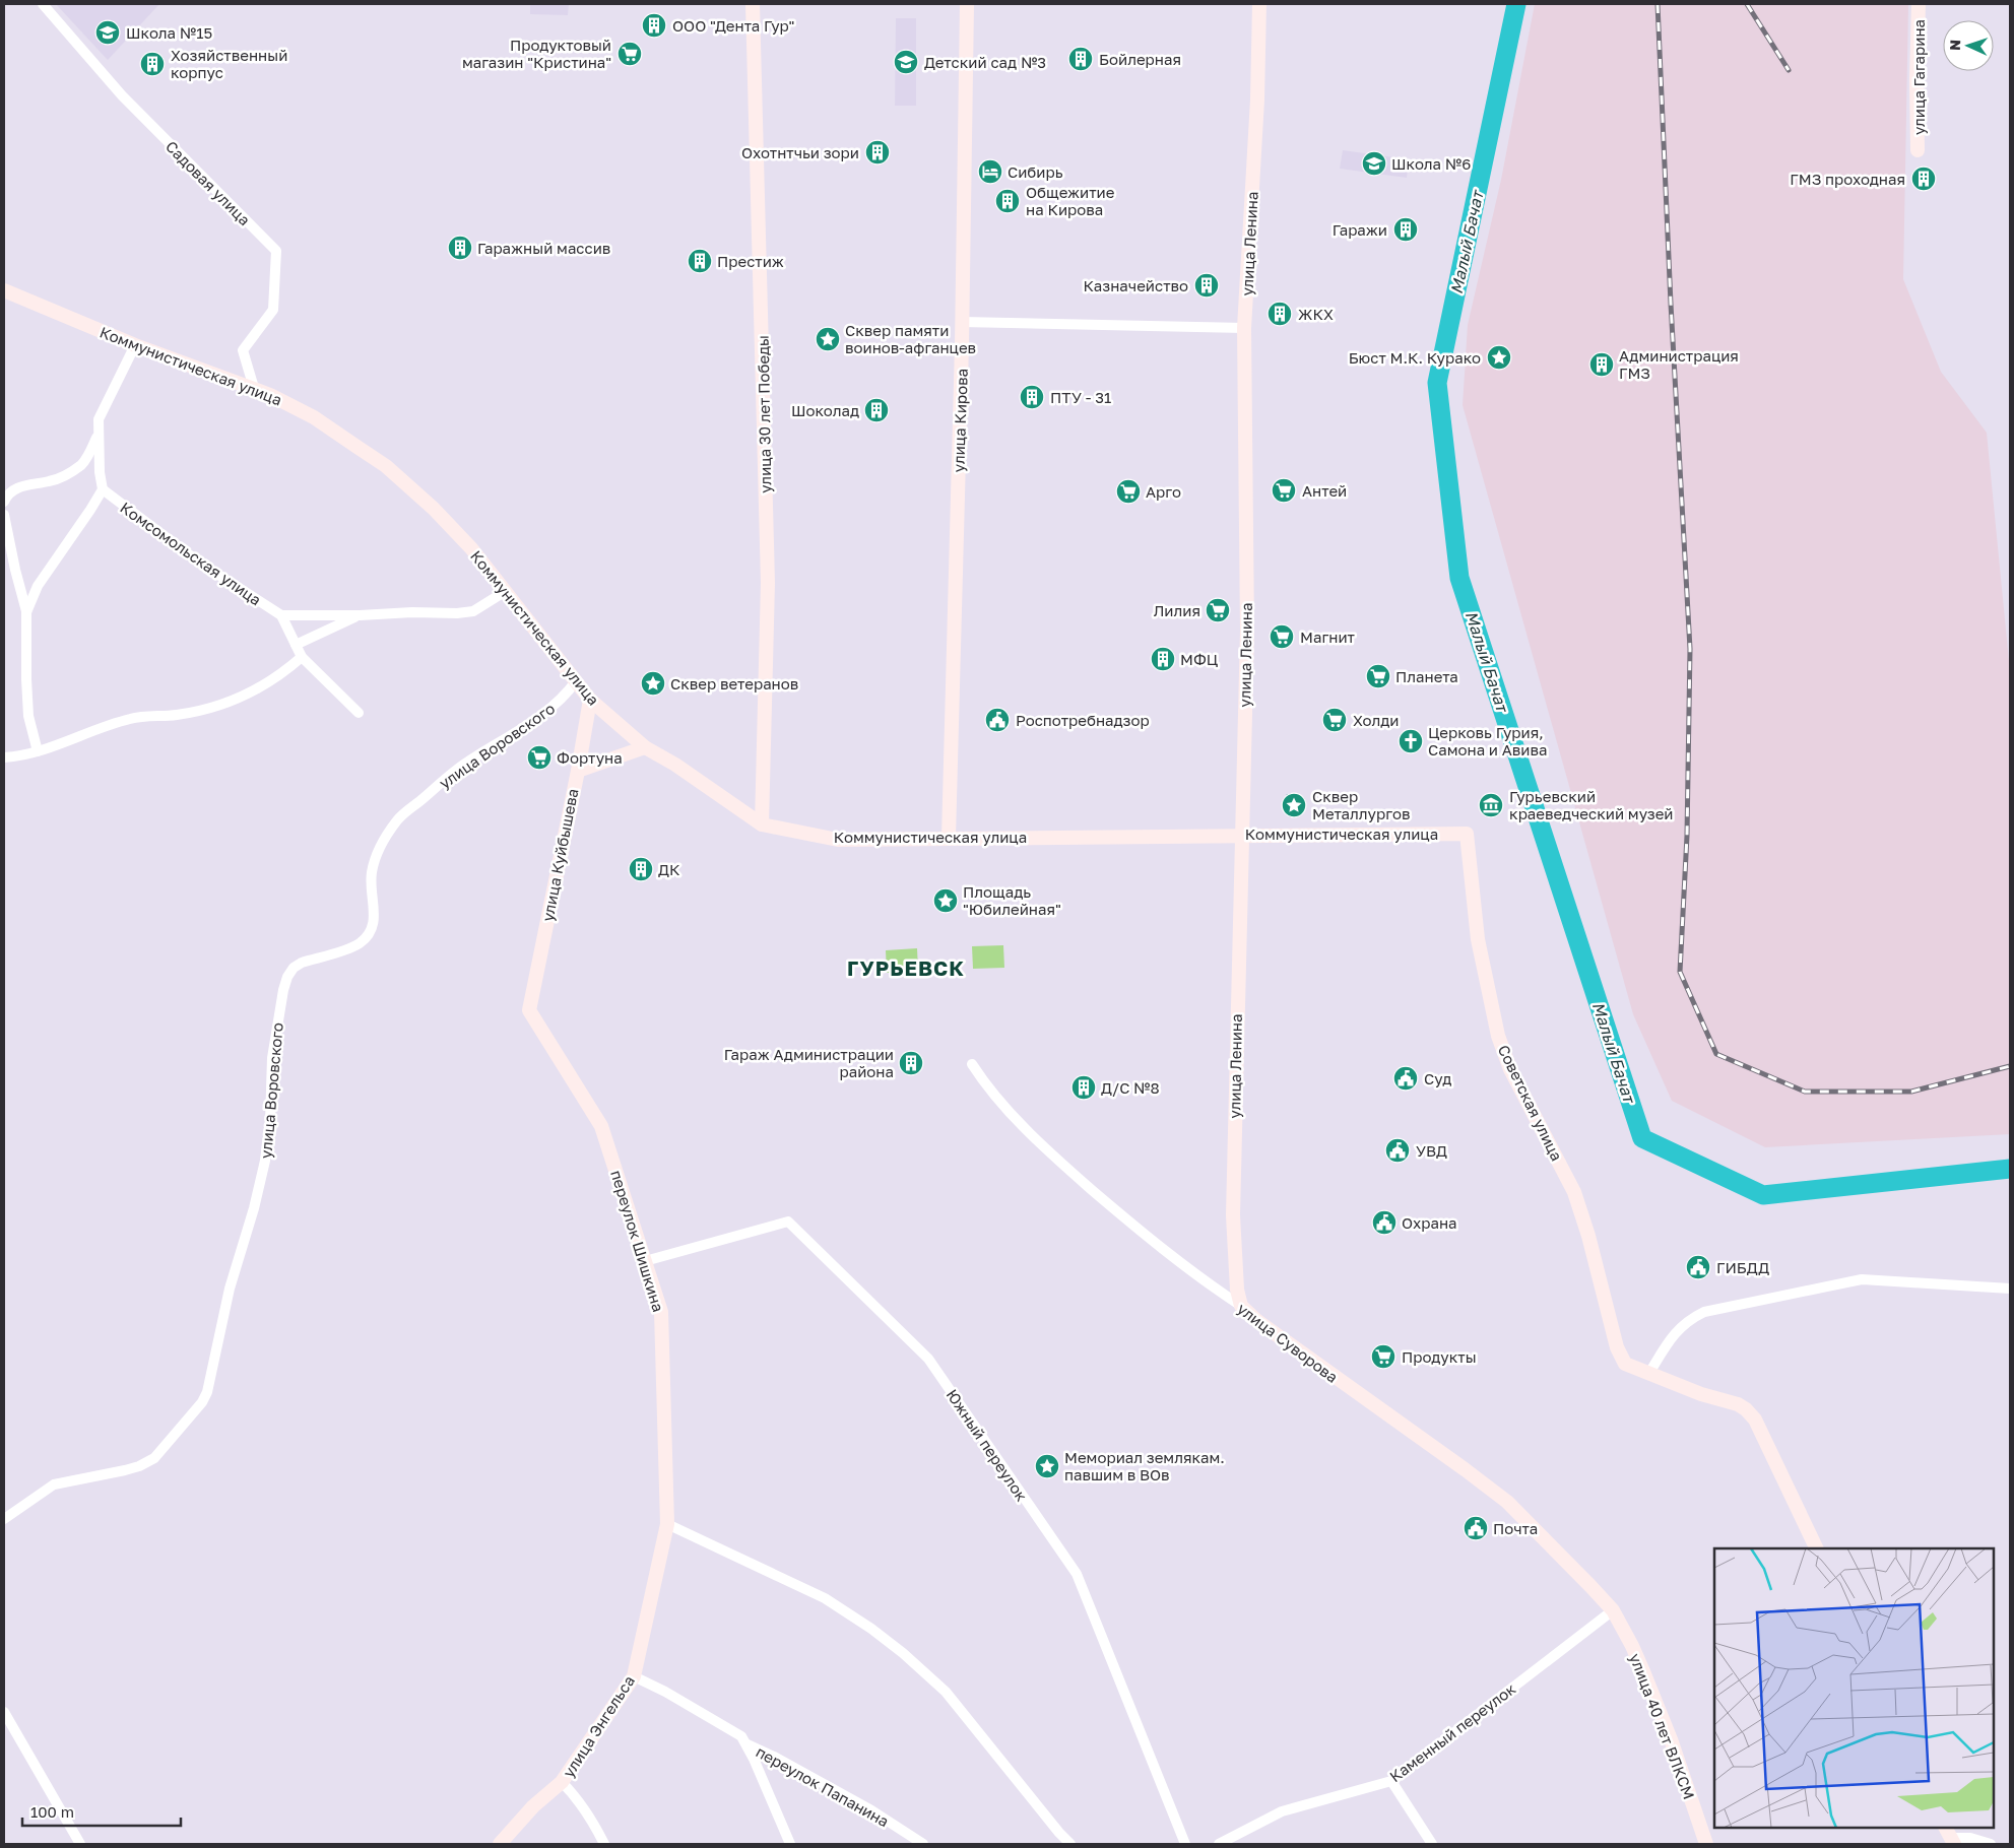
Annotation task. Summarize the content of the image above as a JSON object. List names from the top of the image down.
{
  "streets": {
    "street": [
      "улица Гагарина",
      "Садовая улица",
      "улица Ленина",
      "Коммунистическая улица",
      "улица 30 лет Победы",
      "улица Кирова",
      "Комсомольская улица",
      "улица Воровского",
      "улица Куйбышева",
      "Советская улица",
      "переулок Шишкина",
      "улица Суворова",
      "Южный переулок",
      "улица Энгельса",
      "улица 40 лет ВЛКСМ",
      "Каменный переулок",
      "переулок Папанина"
    ]
  },
  "crossings": [
    ["Садовая улица", "Коммунистическая улица"],
    ["улица Ленина", "Коммунистическая улица"],
    ["улица Ленина", "улица Суворова"],
    ["Коммунистическая улица", "улица 30 лет Победы"],
    ["Коммунистическая улица", "улица Кирова"],
    ["Коммунистическая улица", "улица Воровского"],
    ["Коммунистическая улица", "улица Куйбышева"],
    ["Коммунистическая улица", "Советская улица"],
    ["улица Куйбышева", "переулок Шишкина"],
    ["переулок Шишкина", "Южный переулок"],
    ["переулок Шишкина", "улица Энгельса"],
    ["улица Суворова", "улица 40 лет ВЛКСМ"],
    ["улица Суворова", "Каменный переулок"],
    ["улица 40 лет ВЛКСМ", "Каменный переулок"]
  ],
  "districts": ["ГУРЬЕВСК"],
  "water": ["Малый Бачат"],
  "places": {
    "building": [
      "ООО \"Дента Гур\"",
      "Бойлерная",
      "Хозяйственный корпус",
      "Охотнтчьи зори",
      "ГМЗ проходная",
      "Общежитие на Кирова",
      "Гаражи",
      "Гаражный массив",
      "Престиж",
      "Казначейство",
      "ЖКХ",
      "Администрация ГМЗ",
      "ПТУ - 31",
      "Шоколад",
      "МФЦ",
      "ДК",
      "Гараж Администрации района",
      "Д/С №8"
    ],
    "school or university": ["Школа №15", "Детский сад №3", "Школа №6"],
    "supermarket": [
      "Продуктовый магазин \"Кристина\"",
      "Антей",
      "Арго",
      "Лилия",
      "Магнит",
      "Планета",
      "Холди",
      "Фортуна",
      "Продукты"
    ],
    "hotel": ["Сибирь"],
    "place": [
      "Сквер памяти воинов-афганцев",
      "Бюст М.К. Курако",
      "Сквер ветеранов",
      "Сквер Металлургов",
      "Площадь \"Юбилейная\"",
      "Мемориал землякам. павшим в ВОв"
    ],
    "public building": [
      "Роспотребнадзор",
      "Суд",
      "УВД",
      "Охрана",
      "ГИБДД",
      "Почта"
    ],
    "church": ["Церковь Гурия, Самона и Авива"],
    "museum": ["Гурьевский краеведческий музей"]
  },
  "scale_bar": "100 m",
  "north": "left"
}
